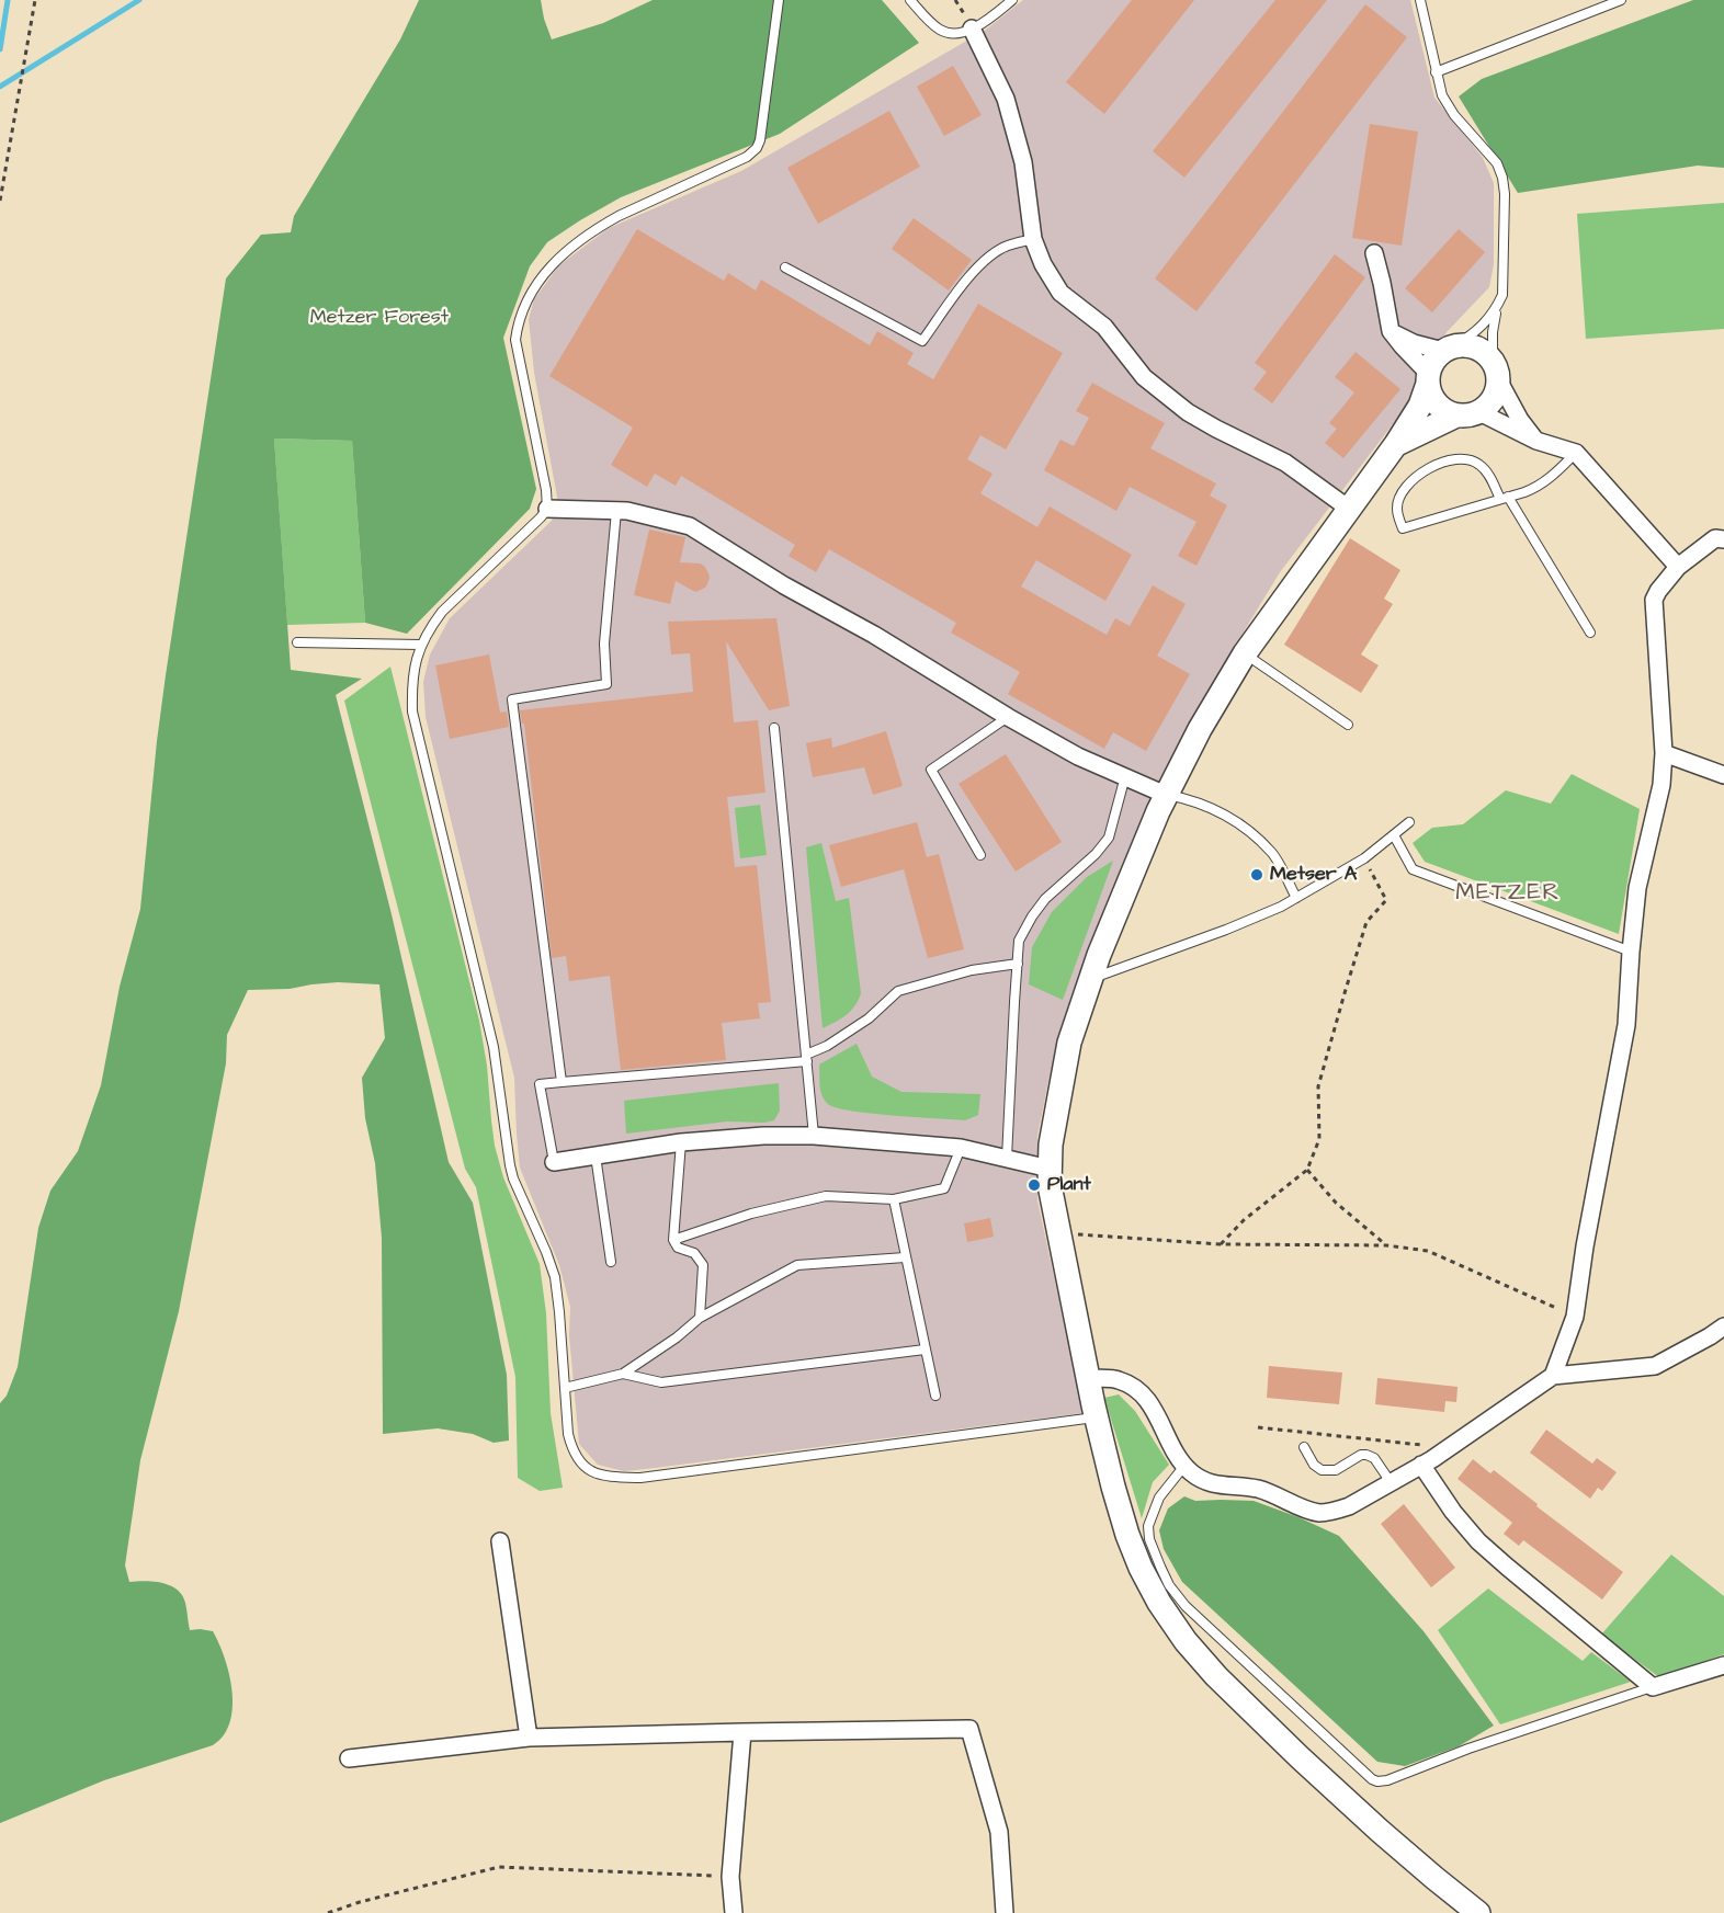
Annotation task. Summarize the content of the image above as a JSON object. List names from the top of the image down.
{
  "districts": ["METZER"],
  "parks": ["Metzer Forest"],
  "places": ["Metser A", "Plant"]
}
